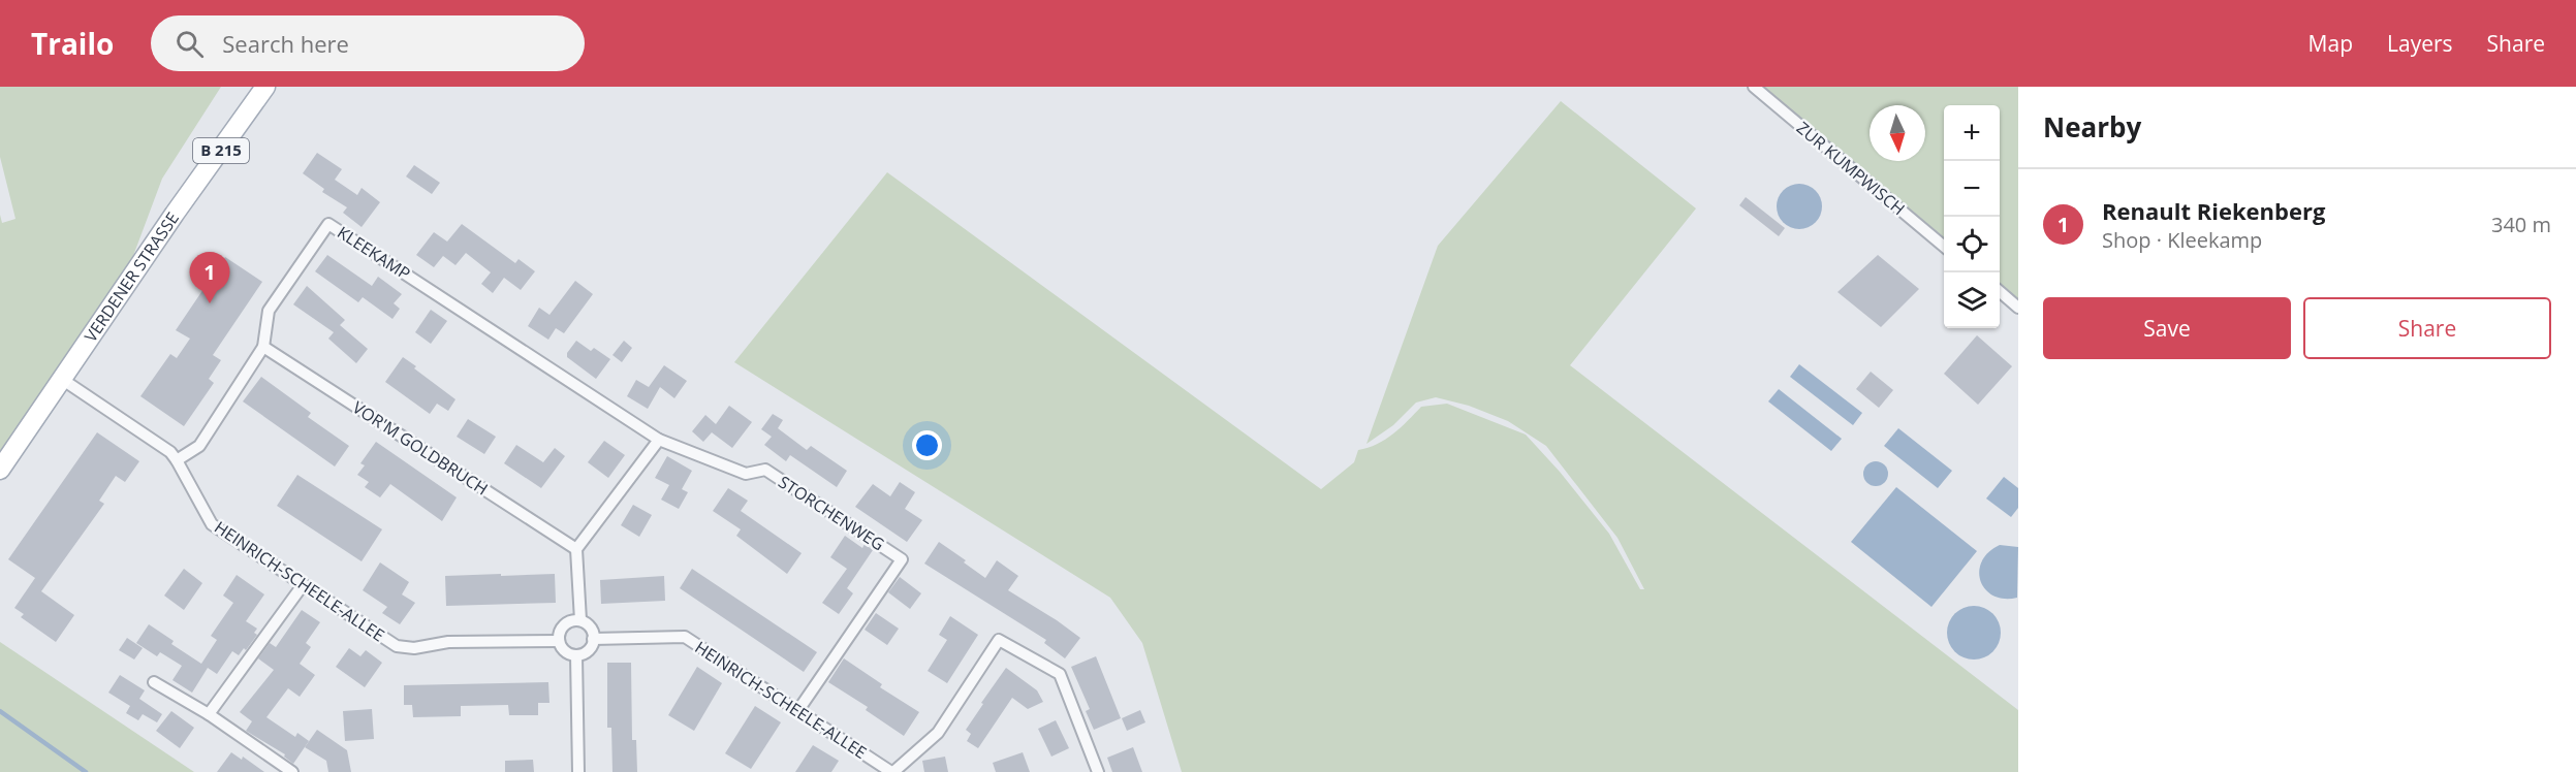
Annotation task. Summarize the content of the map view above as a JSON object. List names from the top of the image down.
{
  "streets": {
    "main road": ["B 215", "VERDENER STRASSE"],
    "street": [
      "ZUR KUMPWISCH",
      "KLEEKAMP",
      "VOR'M GOLDBRUCH",
      "STORCHENWEG",
      "HEINRICH-SCHEELE-ALLEE"
    ]
  },
  "crossings": [
    ["KLEEKAMP", "VOR'M GOLDBRUCH"],
    ["KLEEKAMP", "STORCHENWEG"],
    ["KLEEKAMP", "HEINRICH-SCHEELE-ALLEE"],
    ["VERDENER STRASSE", "HEINRICH-SCHEELE-ALLEE"],
    ["STORCHENWEG", "HEINRICH-SCHEELE-ALLEE"]
  ],
  "north": "bottom",
  "page": {
    "header": "Trailo",
    "search": "Search here",
    "nav": ["Map", "Layers", "Share"],
    "heading": "Nearby",
    "map_buttons": ["+", "−"],
    "list": [
      {
        "mark": "1",
        "name": "Renault Riekenberg",
        "note": "Shop · Kleekamp",
        "value": "340 m"
      }
    ],
    "pins": "1",
    "buttons": ["Save", "Share"]
  }
}
